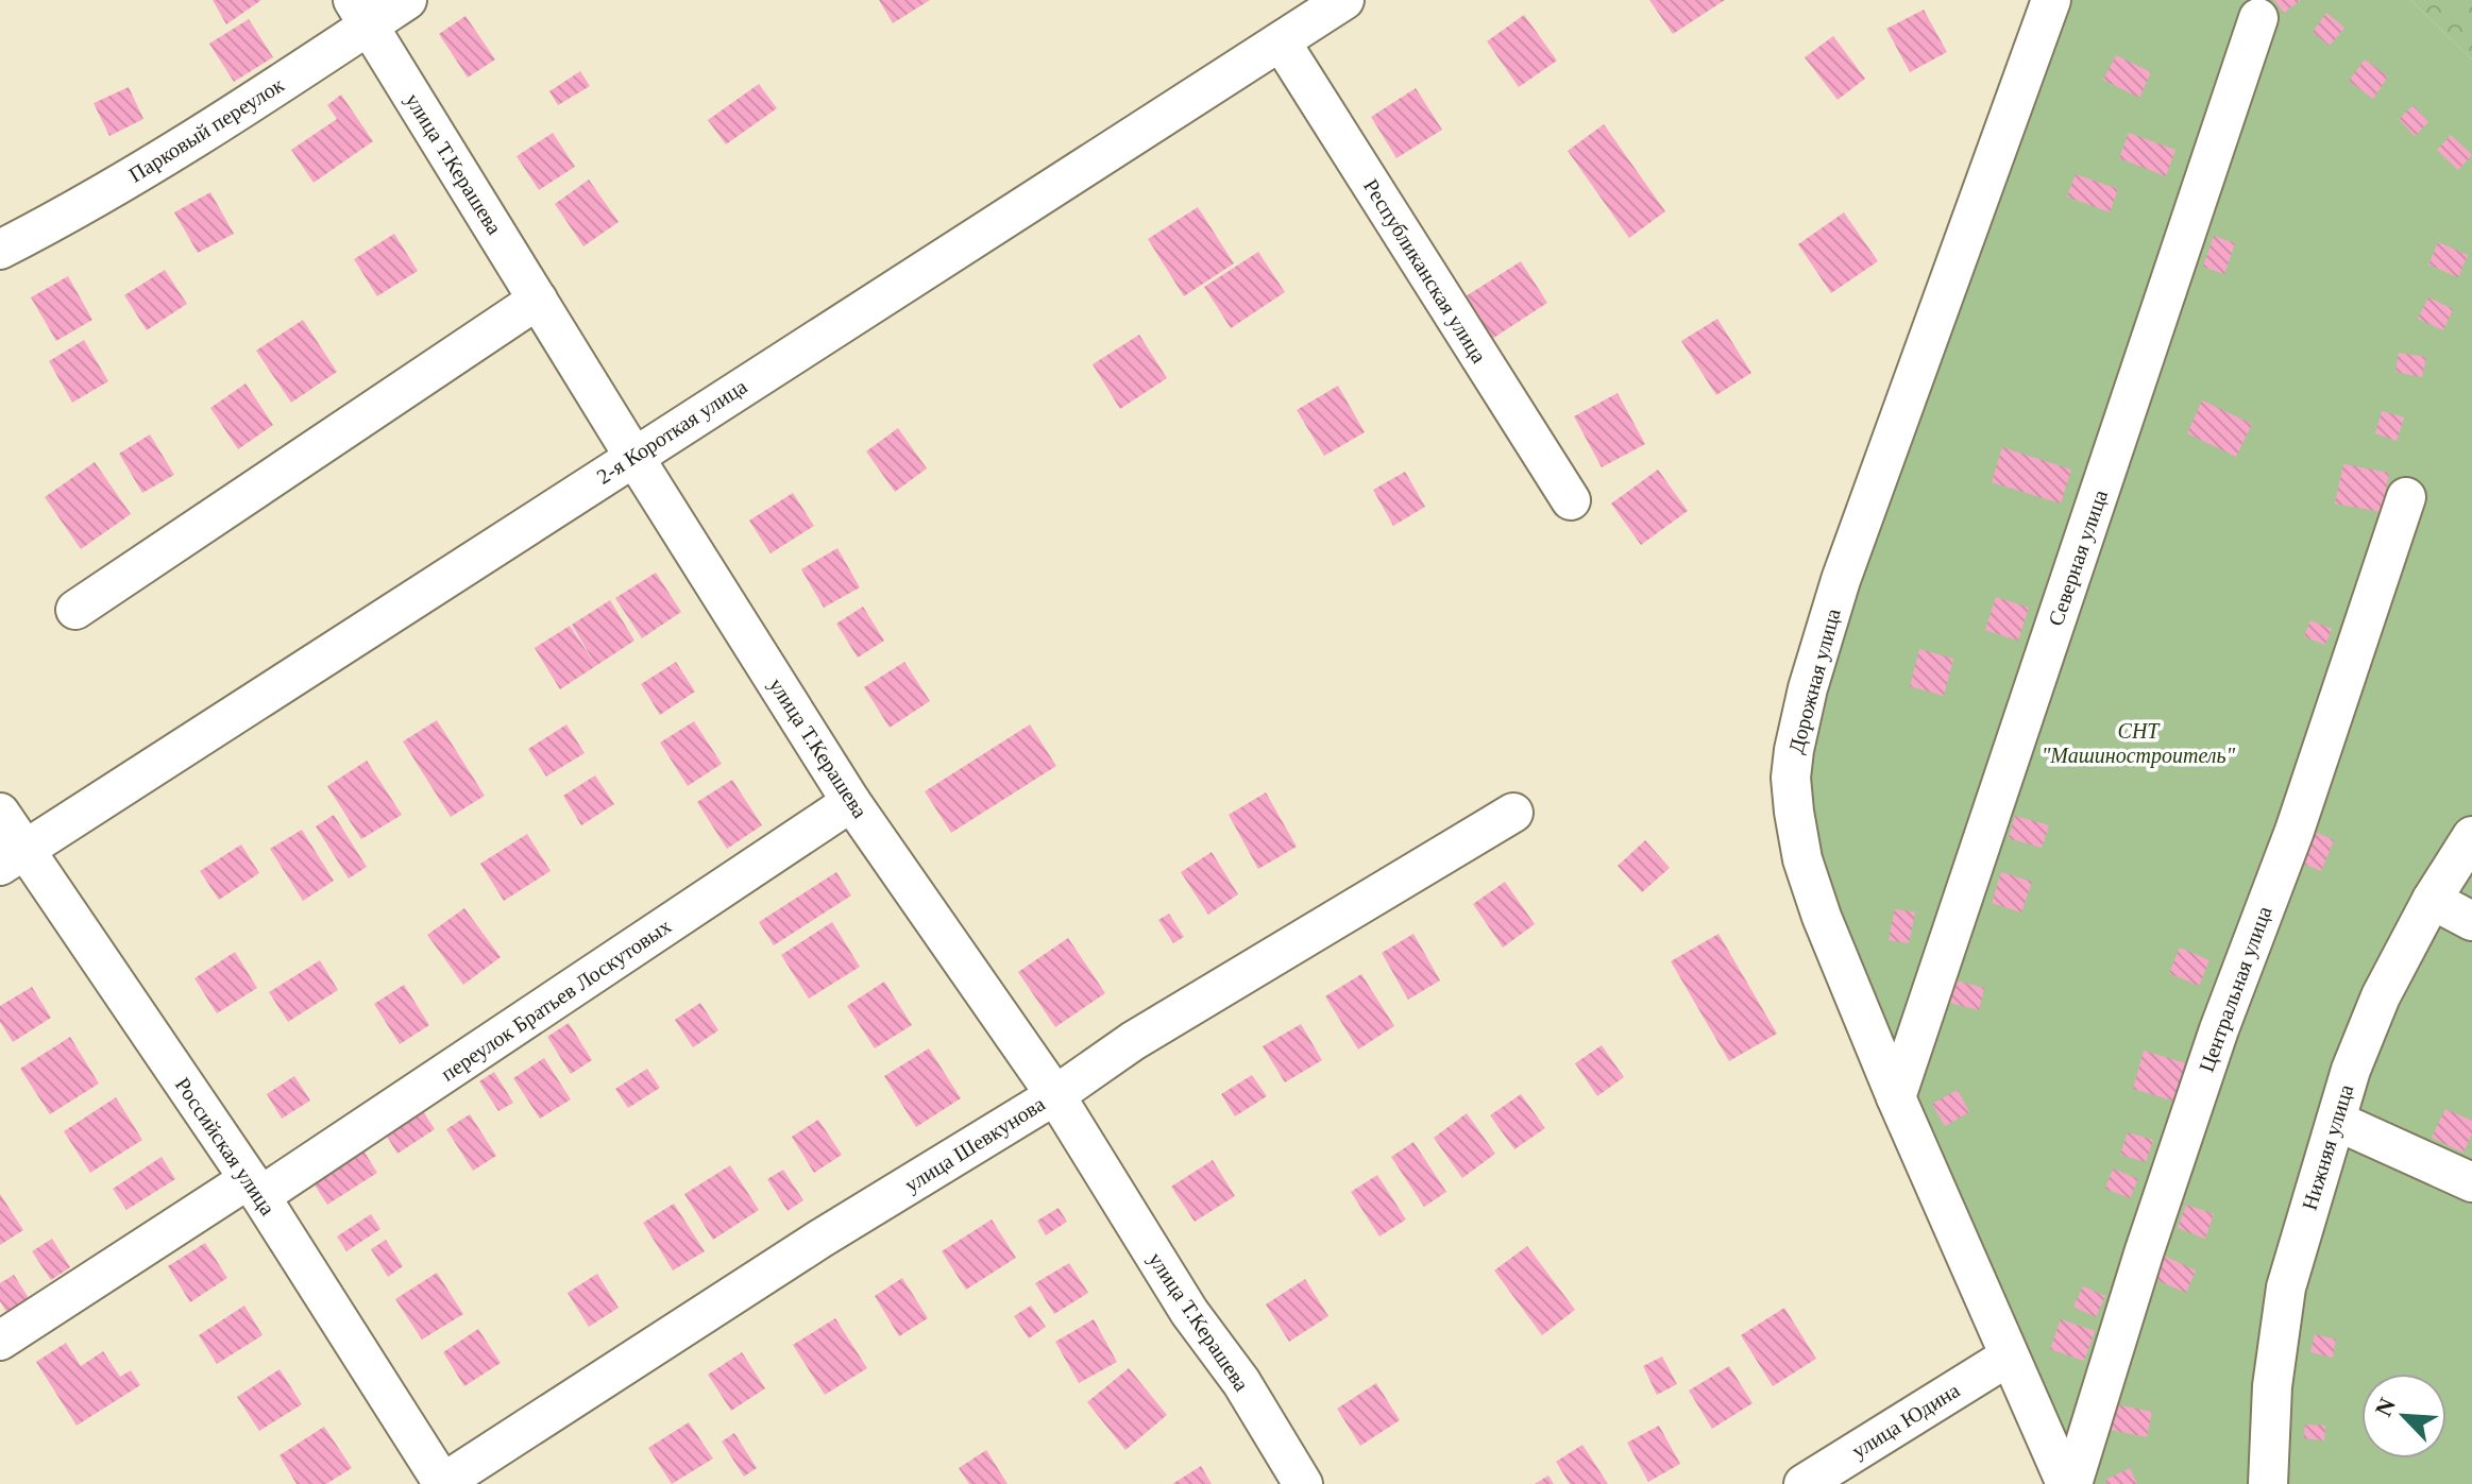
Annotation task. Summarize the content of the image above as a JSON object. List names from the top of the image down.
{
  "streets": {
    "street": [
      "Парковый переулок",
      "улица Т.Керашева",
      "Республиканская улица",
      "2-я Короткая улица",
      "Северная улица",
      "Дорожная улица",
      "Центральная улица",
      "переулок Братьев Лоскутовых",
      "улица Шевкунова",
      "Российская улица",
      "Нижняя улица",
      "улица Юдина"
    ]
  },
  "crossings": [
    ["Парковый переулок", "улица Т.Керашева"],
    ["улица Т.Керашева", "2-я Короткая улица"],
    ["улица Т.Керашева", "переулок Братьев Лоскутовых"],
    ["улица Т.Керашева", "улица Шевкунова"],
    ["Республиканская улица", "2-я Короткая улица"],
    ["2-я Короткая улица", "Российская улица"],
    ["Северная улица", "Дорожная улица"],
    ["Дорожная улица", "улица Юдина"],
    ["переулок Братьев Лоскутовых", "Российская улица"],
    ["улица Шевкунова", "Российская улица"]
  ],
  "parks": ["СНТ \"Машиностроитель\""],
  "north": "top left"
}
